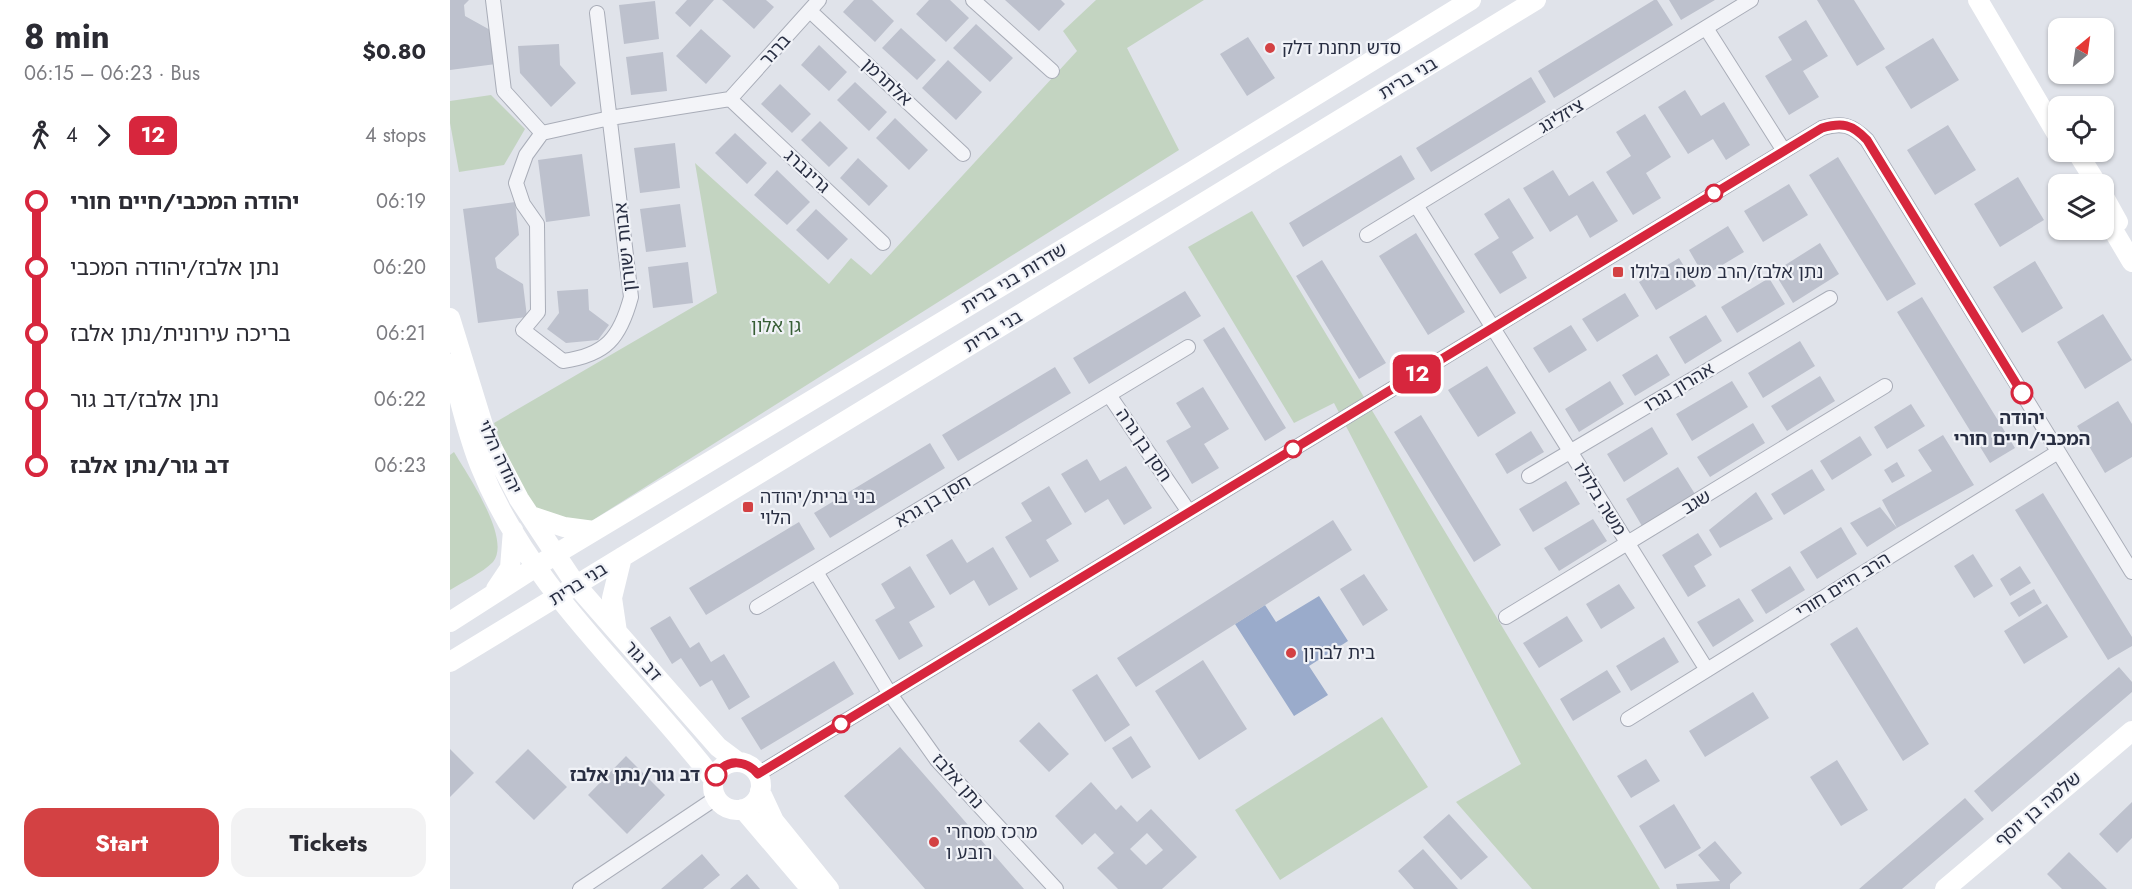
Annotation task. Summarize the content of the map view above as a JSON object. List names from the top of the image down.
{
  "streets": {
    "main road": [
      "בני ברית",
      "שדרות בני ברית",
      "יהודה הלוי",
      "דב גור",
      "שלמה בן יוסף"
    ],
    "street": [
      "ברנר",
      "אלתרמן",
      "ציזלינג",
      "גרינברג",
      "אבות ישורון",
      "אהרון נגרו",
      "חסן בן גרה",
      "משה בלולו",
      "חסן בן גרא",
      "שגב",
      "הרב חיים חורי",
      "נתן אלבז"
    ]
  },
  "crossings": [
    ["ברנר", "אלתרמן"],
    ["ברנר", "גרינברג"],
    ["בני ברית", "שדרות בני ברית"],
    ["בני ברית", "יהודה הלוי"],
    ["בני ברית", "דב גור"],
    ["שדרות בני ברית", "יהודה הלוי"],
    ["שדרות בני ברית", "דב גור"],
    ["אהרון נגרו", "משה בלולו"],
    ["חסן בן גרה", "חסן בן גרא"],
    ["יהודה הלוי", "דב גור"],
    ["משה בלולו", "שגב"],
    ["משה בלולו", "הרב חיים חורי"],
    ["חסן בן גרא", "נתן אלבז"]
  ],
  "parks": ["גן אלון"],
  "places": {
    "other": [
      "סדש תחנת דלק",
      "יהודה המכבי/חיים חורי",
      "בית לברון",
      "דב גור/נתן אלבז",
      "מרכז מסחרי רובע ו"
    ],
    "transit": ["נתן אלבז/הרב משה בלולו", "בני ברית/יהודה הלוי"]
  },
  "lines": ["bus line 12"],
  "north": "top right",
  "page": {
    "heading": ["8 min", "06:15 – 06:23 · Bus", "$0.80"],
    "on_map": "12",
    "legs": ["4", "12", "4 stops"],
    "list": [
      {
        "name": "יהודה המכבי/חיים חורי",
        "value": "06:19"
      },
      {
        "name": "נתן אלבז/יהודה המכבי",
        "value": "06:20"
      },
      {
        "name": "בריכה עירונית/נתן אלבז",
        "value": "06:21"
      },
      {
        "name": "נתן אלבז/דב גור",
        "value": "06:22"
      },
      {
        "name": "דב גור/נתן אלבז",
        "value": "06:23"
      }
    ],
    "buttons": ["Start", "Tickets"]
  }
}
